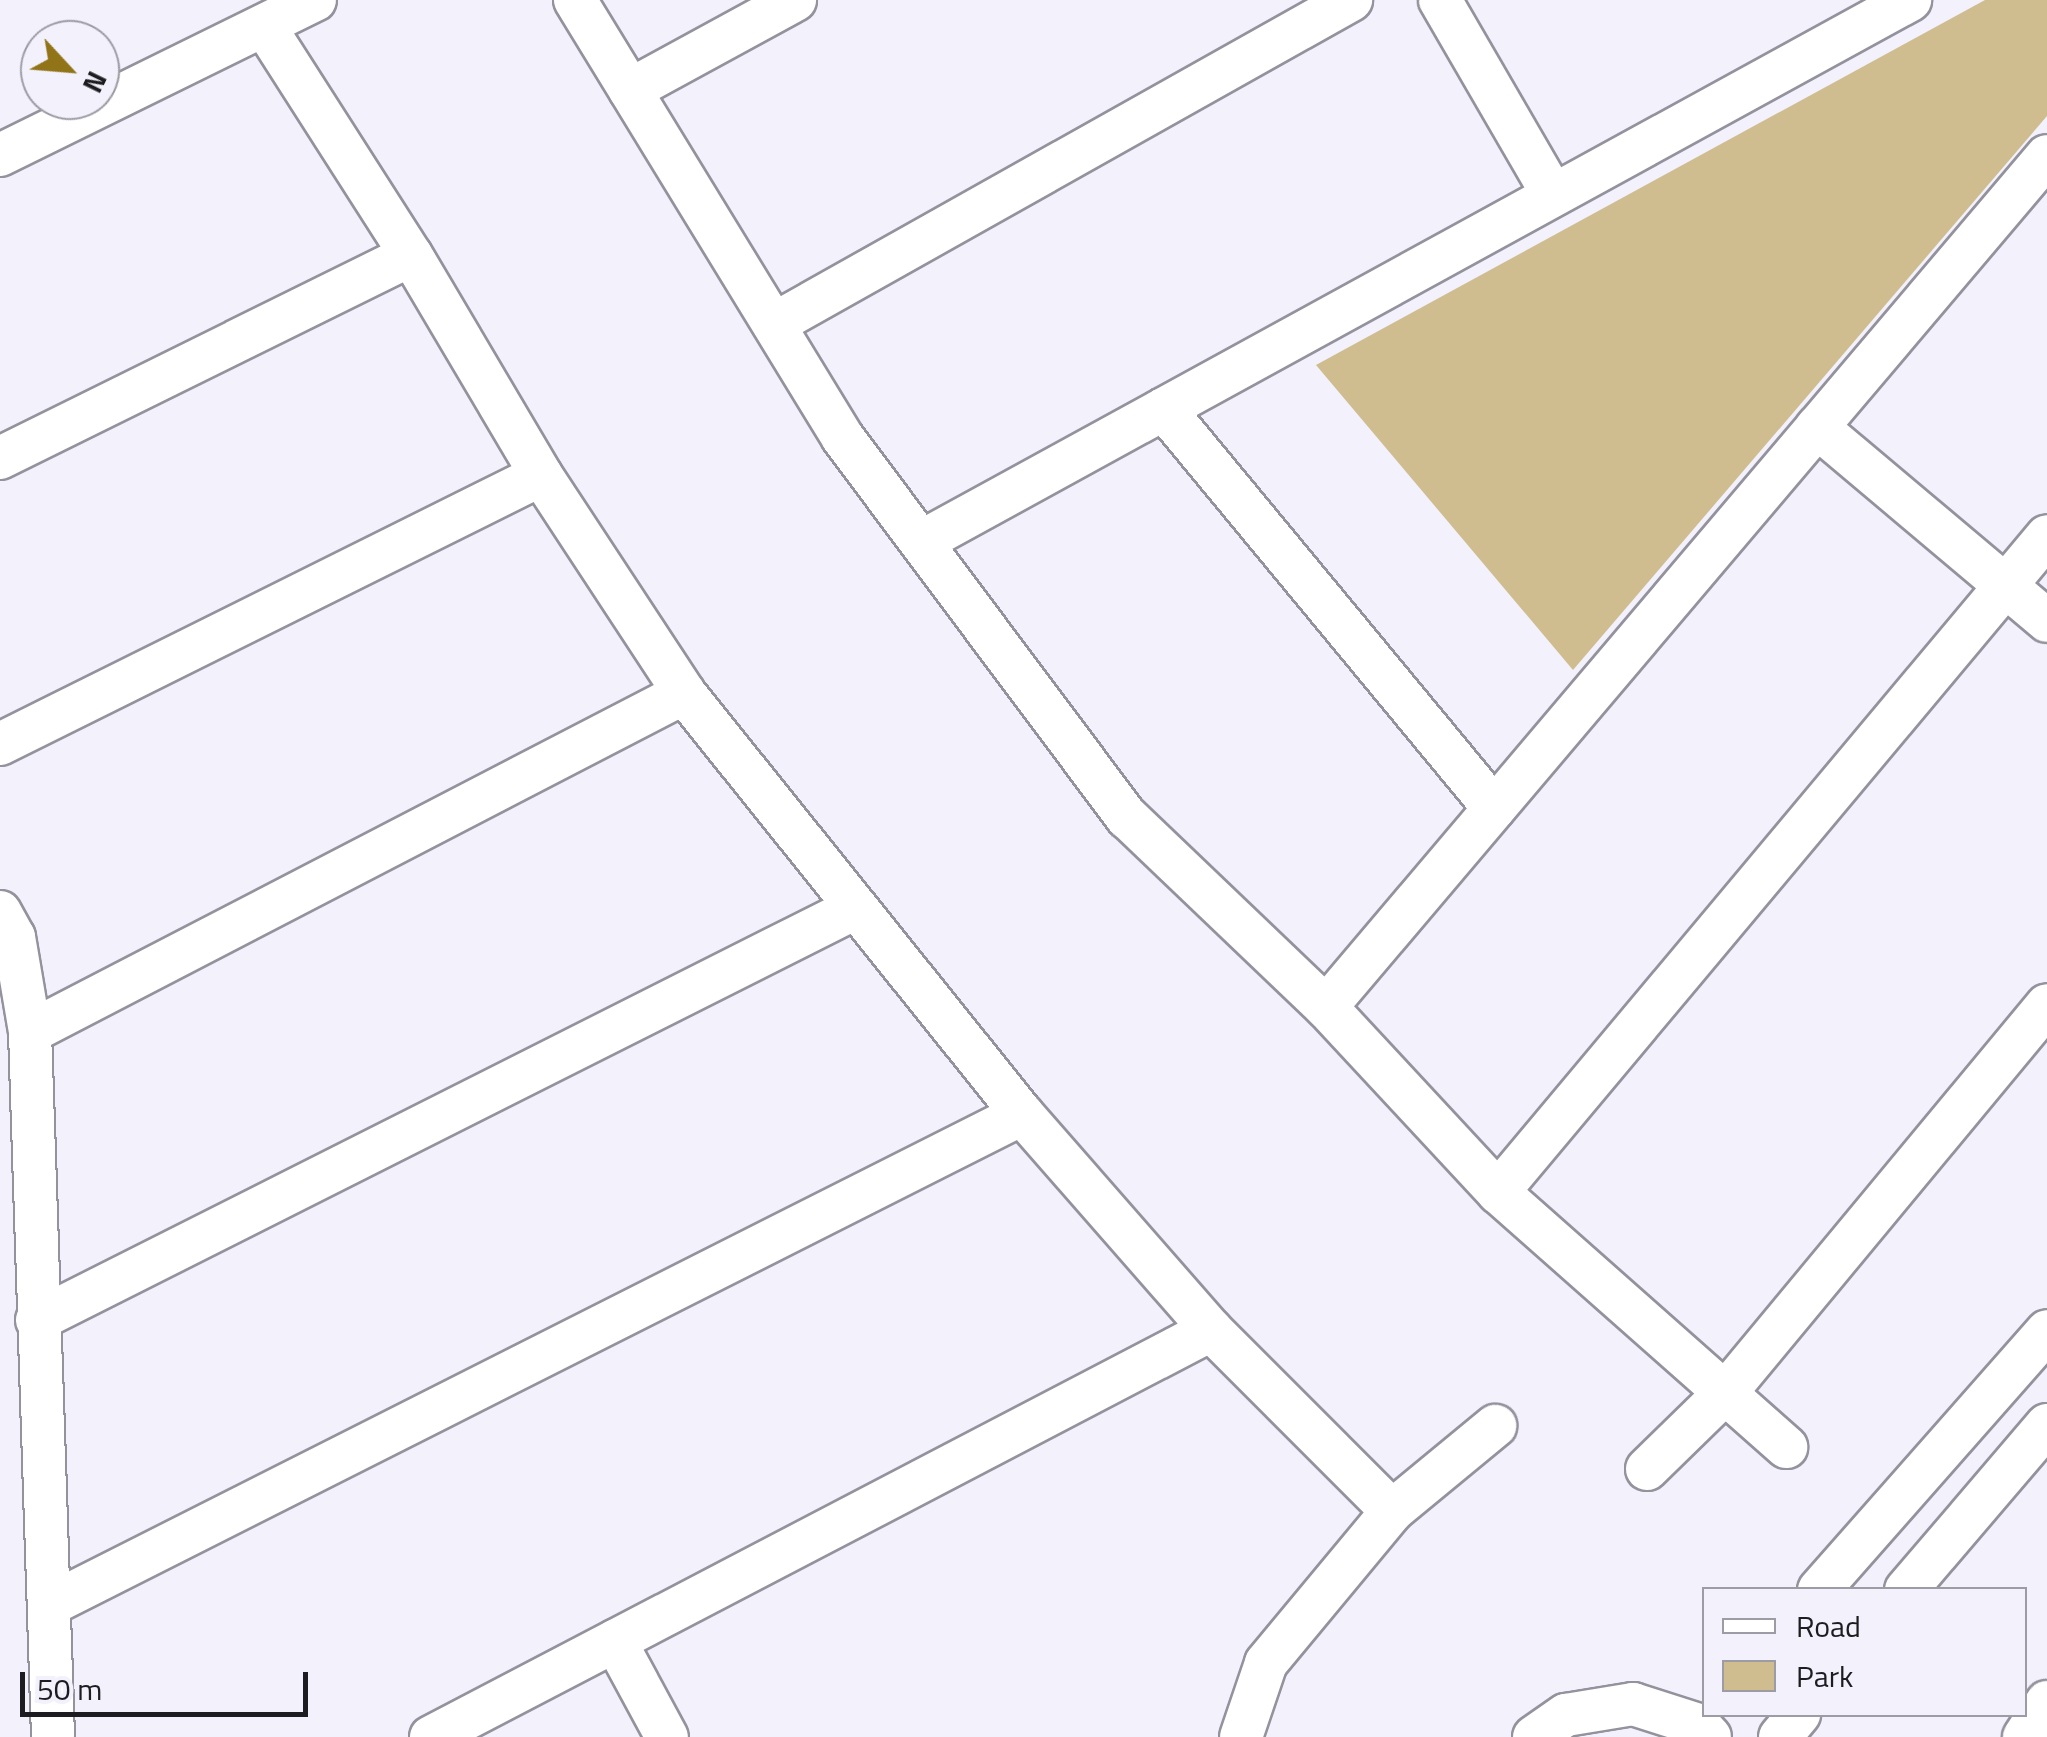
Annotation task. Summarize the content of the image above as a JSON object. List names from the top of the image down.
{
  "legend": ["Road", "Park"],
  "scale_bar": "50 m",
  "north": "bottom right"
}
